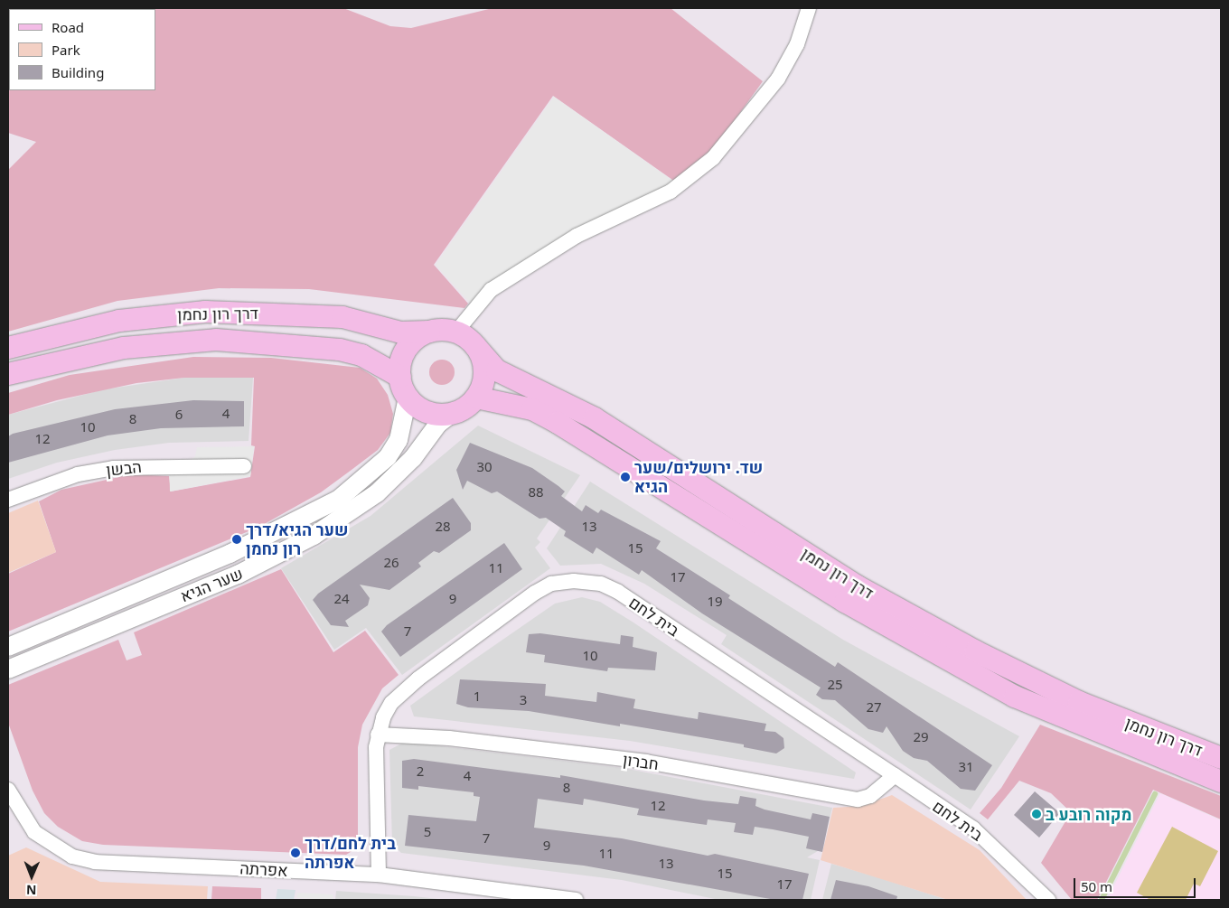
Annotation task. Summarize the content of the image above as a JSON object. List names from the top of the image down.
{
  "streets": {
    "main road": ["דרך רון נחמן"],
    "street": [
      "הבשן",
      "שער הגיא",
      "בית לחם",
      "חברון",
      "אפרתה"
    ]
  },
  "crossings": [
    ["דרך רון נחמן", "שער הגיא"],
    ["בית לחם", "חברון"],
    ["בית לחם", "אפרתה"]
  ],
  "places": [
    "שד. ירושלים/שער הגיא",
    "שער הגיא/דרך רון נחמן",
    "מקוה רובע ב",
    "בית לחם/דרך אפרתה"
  ],
  "house_numbers": [
    "4",
    "6",
    "8",
    "10",
    "12",
    "30",
    "88",
    "28",
    "13",
    "15",
    "26",
    "11",
    "17",
    "24",
    "9",
    "19",
    "7",
    "10",
    "25",
    "1",
    "3",
    "27",
    "29",
    "31",
    "2",
    "4",
    "8",
    "12",
    "5",
    "7",
    "9",
    "11",
    "13",
    "15",
    "17"
  ],
  "legend": ["Road", "Park", "Building"],
  "scale_bar": "50 m",
  "north": "bottom"
}
